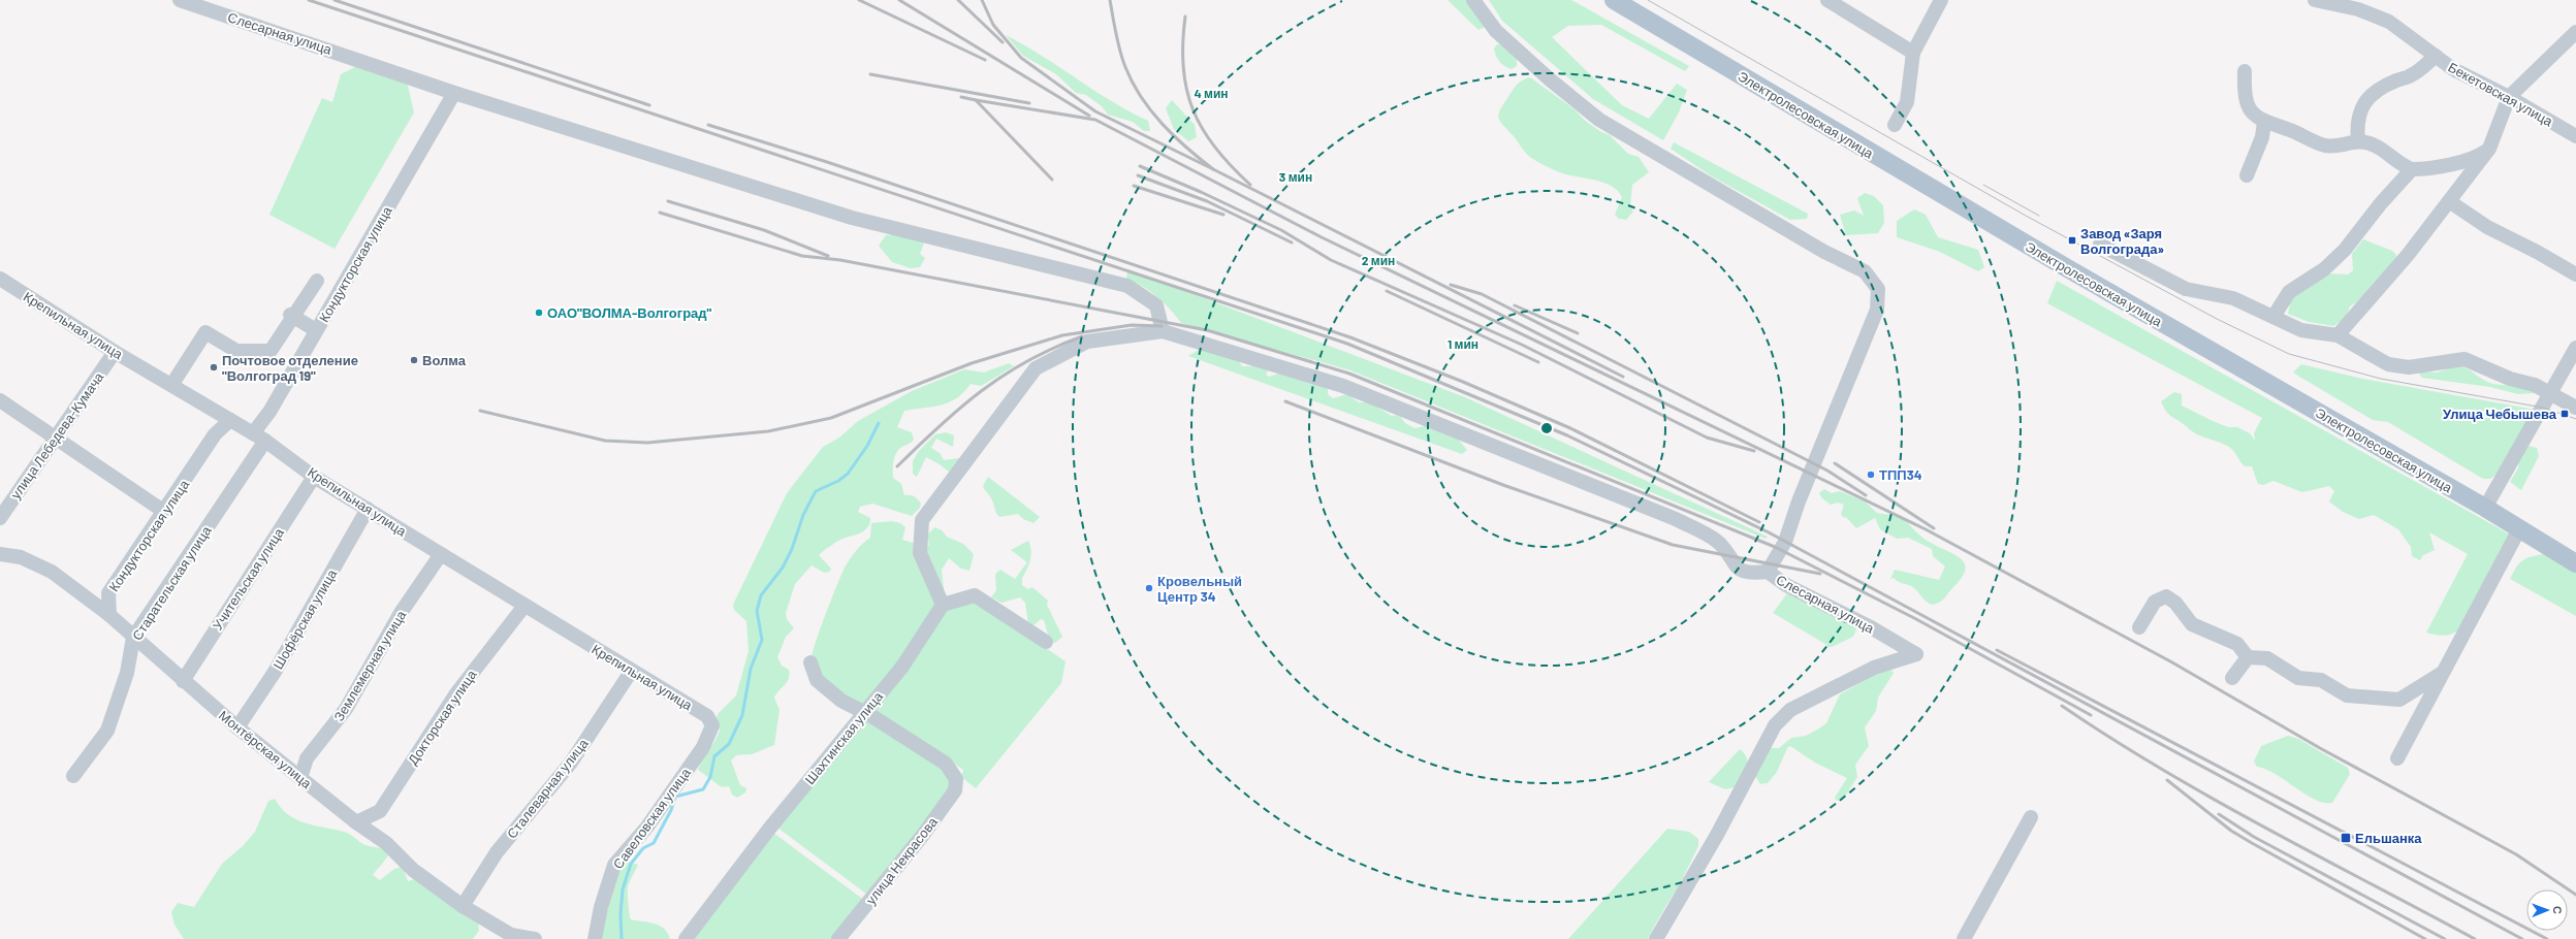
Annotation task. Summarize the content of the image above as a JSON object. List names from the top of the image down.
{
  "streets": {
    "main road": ["Электролесовская улица"],
    "street": [
      "Слесарная улица",
      "Бекетовская улица",
      "Кондукторская улица",
      "Крепильная улица",
      "улица Лебедева-Кумача",
      "Учительская улица",
      "Старательская улица",
      "Шофёрская улица",
      "Землемерная улица",
      "Докторская улица",
      "Шахтинская улица",
      "Монтёрская улица",
      "Сталеварная улица",
      "Савеловская улица",
      "улица Некрасова"
    ]
  },
  "crossings": [
    ["Слесарная улица", "Кондукторская улица"],
    ["Кондукторская улица", "Крепильная улица"],
    ["Кондукторская улица", "Старательская улица"],
    ["Кондукторская улица", "Монтёрская улица"],
    ["Крепильная улица", "улица Лебедева-Кумача"],
    ["Крепильная улица", "Учительская улица"],
    ["Крепильная улица", "Старательская улица"],
    ["Крепильная улица", "Шофёрская улица"],
    ["Крепильная улица", "Землемерная улица"],
    ["Крепильная улица", "Докторская улица"],
    ["Крепильная улица", "Сталеварная улица"],
    ["Крепильная улица", "Савеловская улица"],
    ["Учительская улица", "Монтёрская улица"],
    ["Старательская улица", "Монтёрская улица"],
    ["Шофёрская улица", "Монтёрская улица"],
    ["Землемерная улица", "Монтёрская улица"],
    ["Докторская улица", "Монтёрская улица"],
    ["Шахтинская улица", "улица Некрасова"],
    ["Монтёрская улица", "Сталеварная улица"]
  ],
  "places": {
    "transit": ["Завод «Заря Волгограда»", "Улица Чебышева", "Ельшанка"],
    "other": [
      "ОАО\"ВОЛМА-Волгоград\"",
      "Волма",
      "Почтовое отделение \"Волгоград 19\"",
      "ТПП34",
      "Кровельный Центр 34"
    ]
  },
  "north": "right",
  "rings": [
    "4 мин",
    "3 мин",
    "2 мин",
    "1 мин"
  ]
}
